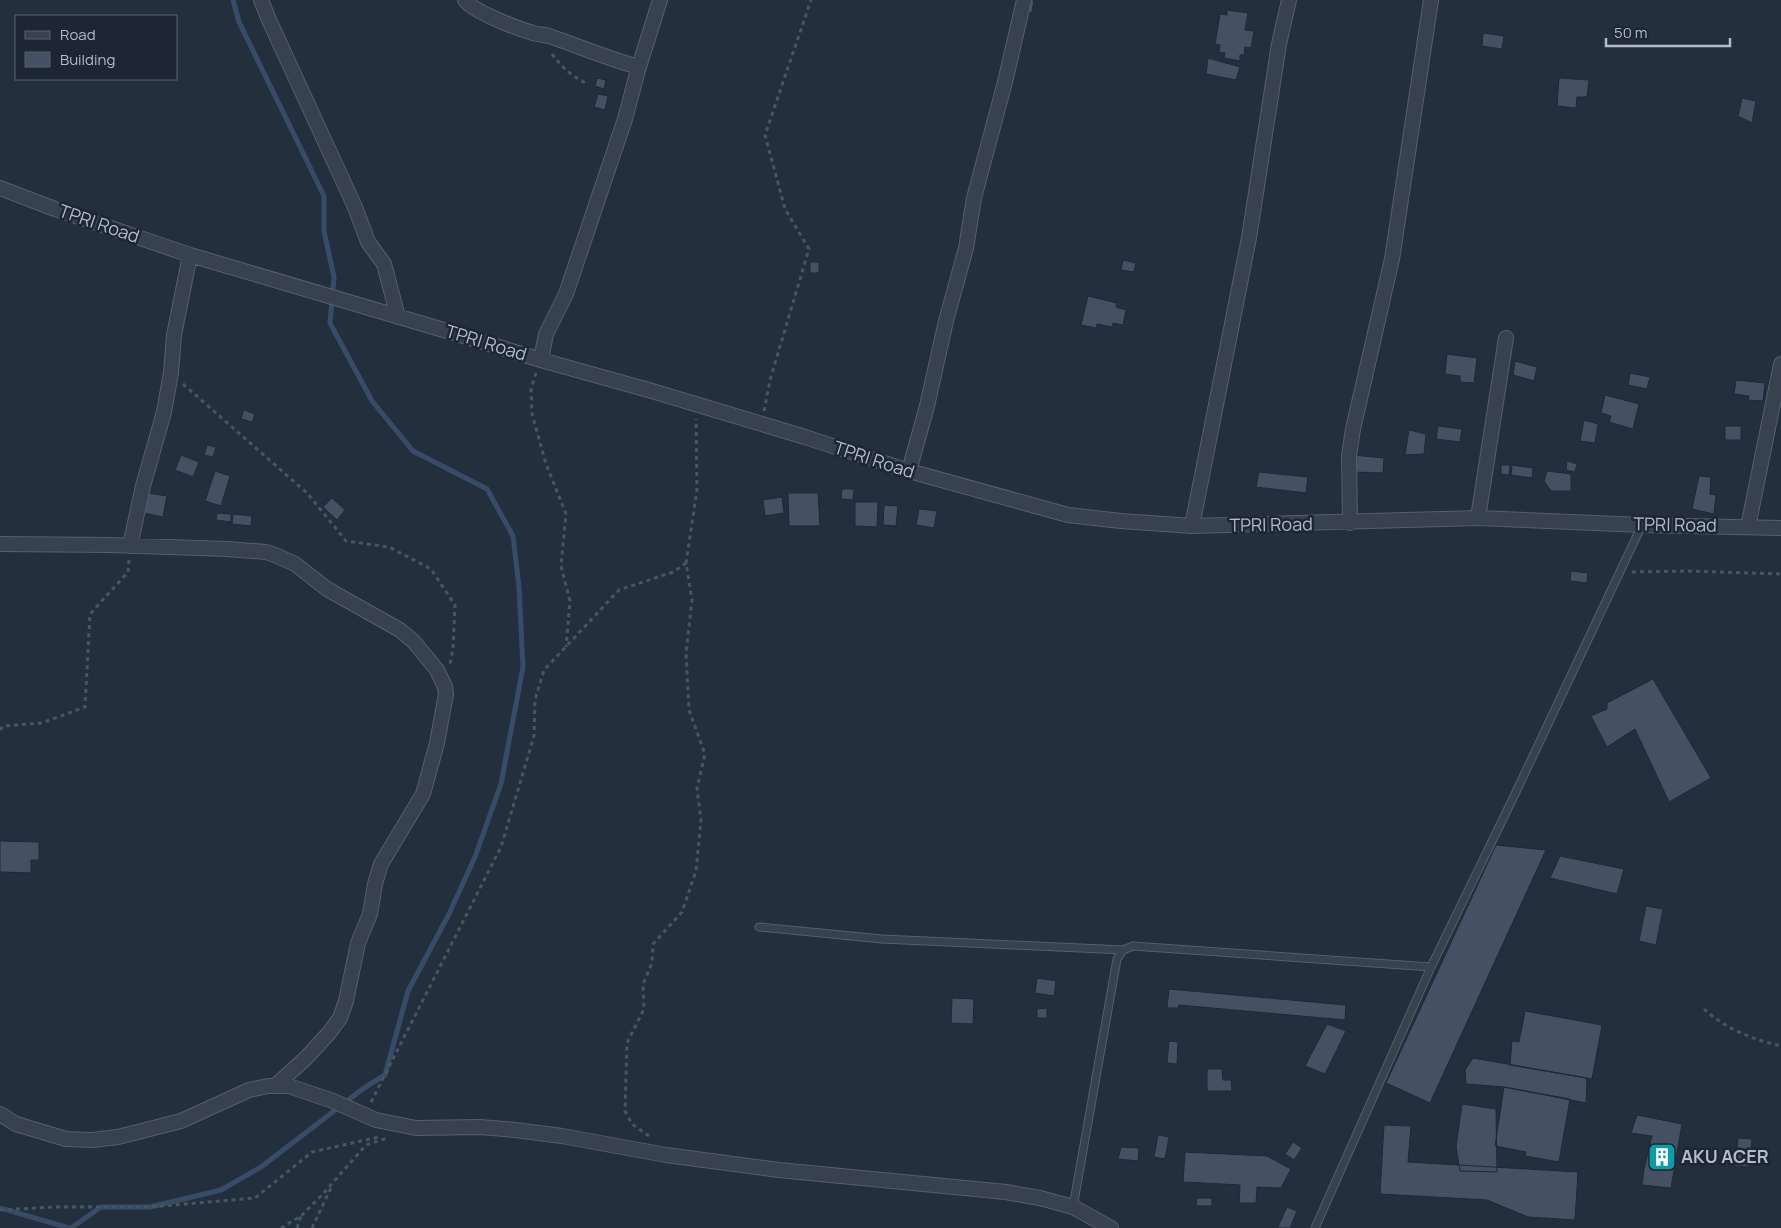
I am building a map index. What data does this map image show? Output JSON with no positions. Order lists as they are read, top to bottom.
{
  "streets": {
    "street": ["TPRI Road"]
  },
  "places": {
    "building": ["AKU ACER"]
  },
  "legend": ["Road", "Building"],
  "scale_bar": "50 m"
}
